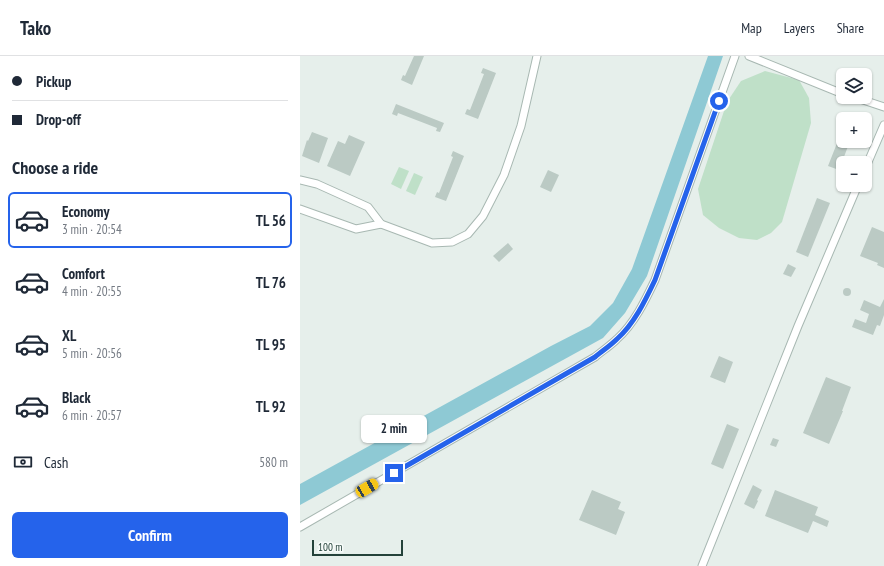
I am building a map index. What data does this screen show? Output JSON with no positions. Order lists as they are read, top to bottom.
{
  "scale_bar": "100 m",
  "page": {
    "header": "Tako",
    "nav": ["Map", "Layers", "Share"],
    "banner": ["Pickup", "Drop-off"],
    "map_buttons": ["+", "−"],
    "heading": "Choose a ride",
    "list": [
      {
        "name": "Economy",
        "note": "3 min · 20:54",
        "value": "TL 56"
      },
      {
        "name": "Comfort",
        "note": "4 min · 20:55",
        "value": "TL 76"
      },
      {
        "name": "XL",
        "note": "5 min · 20:56",
        "value": "TL 95"
      },
      {
        "name": "Black",
        "note": "6 min · 20:57",
        "value": "TL 92"
      }
    ],
    "bubble": "2 min",
    "pay": ["Cash", "580 m"],
    "buttons": "Confirm",
    "scale": "100 m"
  }
}
